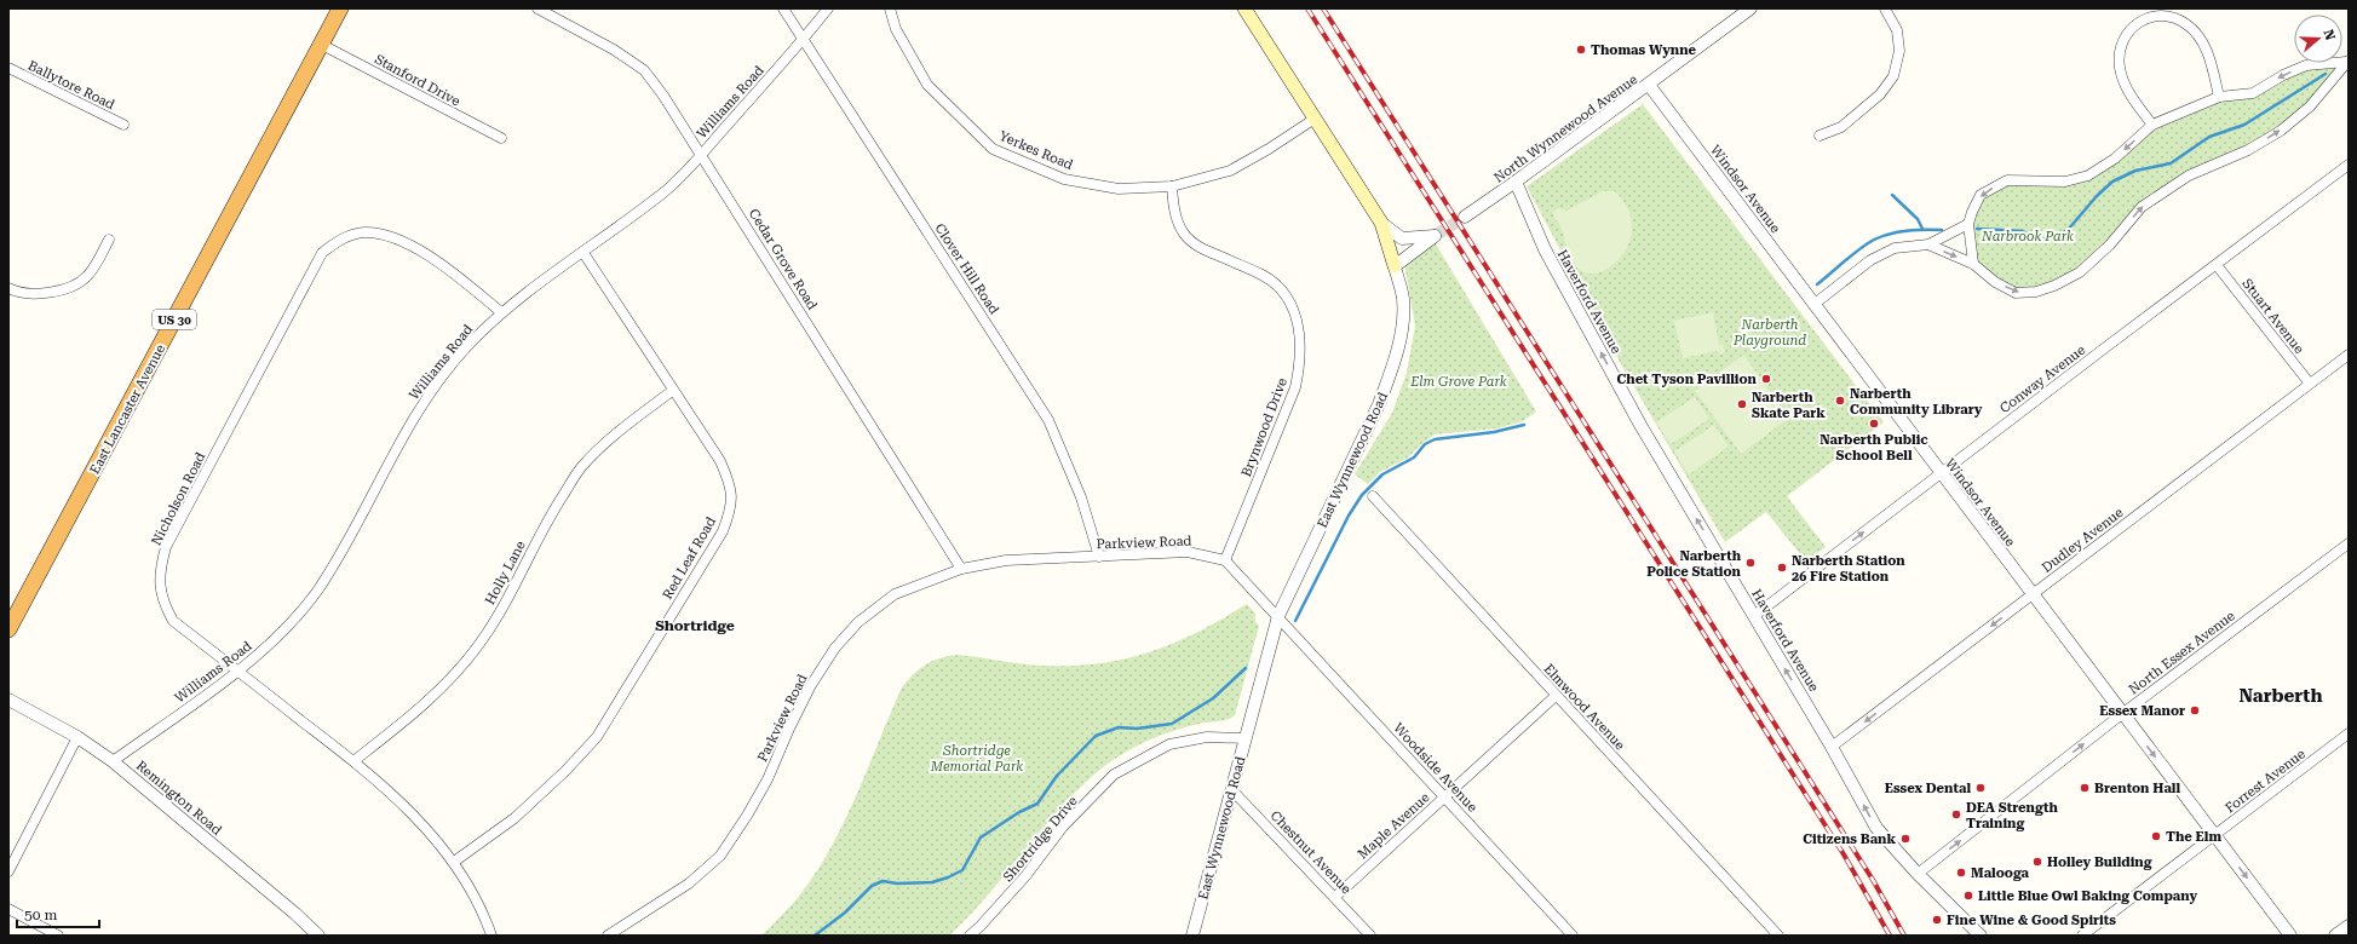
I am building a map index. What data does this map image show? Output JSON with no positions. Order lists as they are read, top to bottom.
{
  "streets": {
    "highway": ["US 30", "East Lancaster Avenue"],
    "main road": ["East Wynnewood Road"],
    "street": [
      "Stanford Drive",
      "Ballytore Road",
      "Williams Road",
      "North Wynnewood Avenue",
      "Yerkes Road",
      "Windsor Avenue",
      "Cedar Grove Road",
      "Clover Hill Road",
      "Haverford Avenue",
      "Stuart Avenue",
      "Conway Avenue",
      "Brynwood Drive",
      "Nicholson Road",
      "Dudley Avenue",
      "Parkview Road",
      "Red Leaf Road",
      "Holly Lane",
      "North Essex Avenue",
      "Elmwood Avenue",
      "Woodside Avenue",
      "Forrest Avenue",
      "Remington Road",
      "Maple Avenue",
      "Shortridge Drive",
      "Chestnut Avenue"
    ]
  },
  "crossings": [
    ["Stanford Drive", "East Lancaster Avenue"],
    ["Williams Road", "Cedar Grove Road"],
    ["Williams Road", "Clover Hill Road"],
    ["Williams Road", "Nicholson Road"],
    ["Williams Road", "Red Leaf Road"],
    ["Williams Road", "Remington Road"],
    ["North Wynnewood Avenue", "Windsor Avenue"],
    ["North Wynnewood Avenue", "Haverford Avenue"],
    ["Yerkes Road", "Brynwood Drive"],
    ["Yerkes Road", "East Wynnewood Road"],
    ["Windsor Avenue", "Conway Avenue"],
    ["Windsor Avenue", "Dudley Avenue"],
    ["Windsor Avenue", "North Essex Avenue"],
    ["Windsor Avenue", "Forrest Avenue"],
    ["Cedar Grove Road", "Parkview Road"],
    ["Clover Hill Road", "Parkview Road"],
    ["Haverford Avenue", "Conway Avenue"],
    ["Haverford Avenue", "Dudley Avenue"],
    ["Haverford Avenue", "North Essex Avenue"],
    ["Stuart Avenue", "Conway Avenue"],
    ["Stuart Avenue", "Dudley Avenue"],
    ["Brynwood Drive", "Parkview Road"],
    ["East Wynnewood Road", "Woodside Avenue"],
    ["East Wynnewood Road", "Shortridge Drive"],
    ["East Wynnewood Road", "Chestnut Avenue"],
    ["Nicholson Road", "Red Leaf Road"],
    ["Nicholson Road", "Holly Lane"],
    ["Red Leaf Road", "Holly Lane"],
    ["Elmwood Avenue", "Maple Avenue"],
    ["Woodside Avenue", "Maple Avenue"],
    ["Maple Avenue", "Chestnut Avenue"]
  ],
  "one_way": ["Haverford Avenue", "Dudley Avenue", "North Essex Avenue"],
  "districts": ["Shortridge", "Narberth"],
  "parks": [
    "Narbrook Park",
    "Narberth Playground",
    "Elm Grove Park",
    "Shortridge Memorial Park"
  ],
  "places": [
    "Thomas Wynne",
    "Chet Tyson Pavillion",
    "Narberth Community Library",
    "Narberth Skate Park",
    "Narberth Public School Bell",
    "Narberth Police Station",
    "Narberth Station 26 Fire Station",
    "Essex Manor",
    "Essex Dental",
    "Brenton Hall",
    "DEA Strength Training",
    "The Elm",
    "Citizens Bank",
    "Holley Building",
    "Malooga",
    "Little Blue Owl Baking Company",
    "Fine Wine & Good Spirits"
  ],
  "scale_bar": "50 m",
  "north": "right"
}
